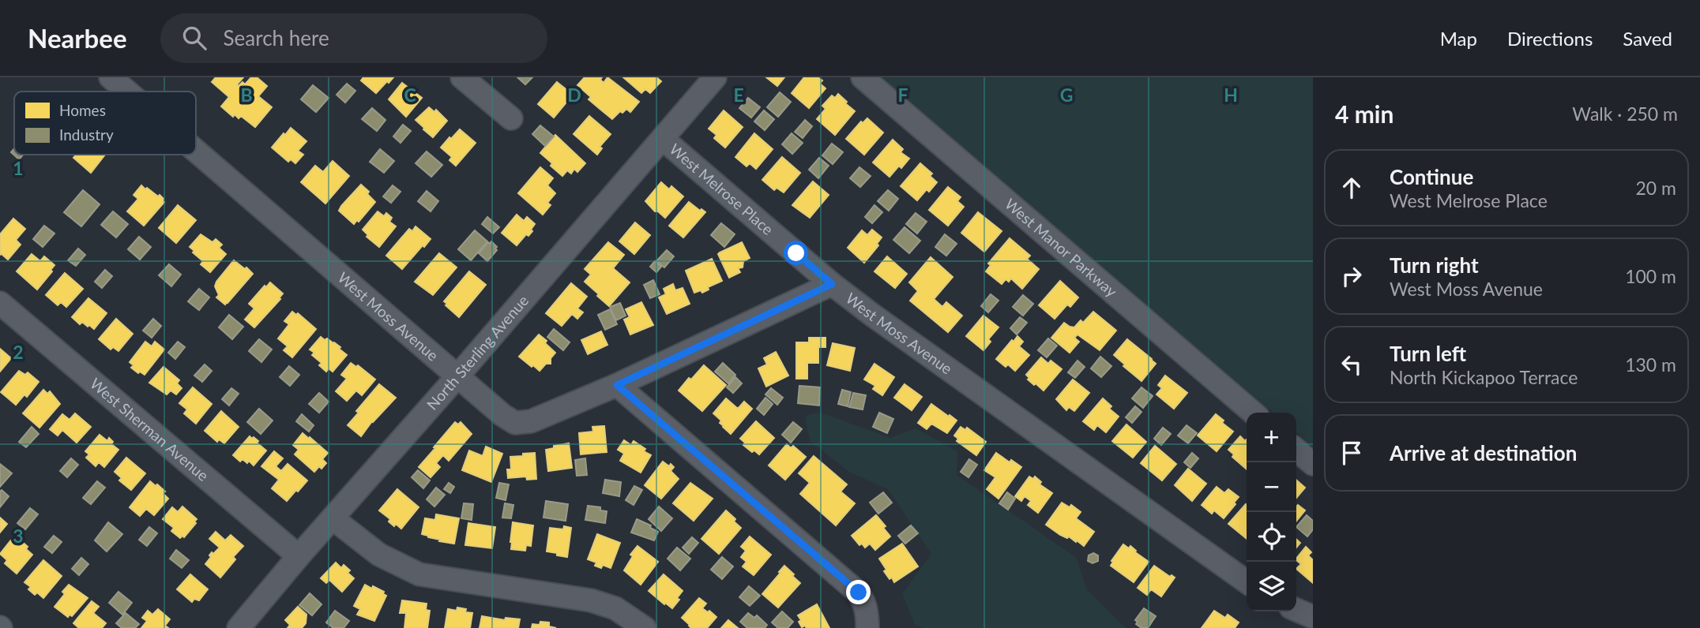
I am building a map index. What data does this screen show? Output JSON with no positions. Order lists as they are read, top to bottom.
{
  "streets": {
    "street": [
      "West Melrose Place",
      "West Manor Parkway",
      "West Moss Avenue",
      "North Sterling Avenue",
      "West Sherman Avenue"
    ]
  },
  "crossings": [
    ["West Melrose Place", "West Moss Avenue"],
    ["West Melrose Place", "North Sterling Avenue"],
    ["West Moss Avenue", "North Sterling Avenue"],
    ["North Sterling Avenue", "West Sherman Avenue"]
  ],
  "legend": ["Homes", "Industry"],
  "page": {
    "header": "Nearbee",
    "search": "Search here",
    "nav": ["Map", "Directions", "Saved"],
    "heading": ["4 min", "Walk · 250 m"],
    "list": [
      ["Continue", "West Melrose Place", "20 m"],
      ["Turn right", "West Moss Avenue", "100 m"],
      ["Turn left", "North Kickapoo Terrace", "130 m"],
      "Arrive at destination"
    ],
    "map_buttons": ["+", "−"]
  },
  "grid": {
    "columns": [
      "B",
      "C",
      "D",
      "E",
      "F",
      "G",
      "H"
    ],
    "rows": ["1", "2", "3"]
  }
}
